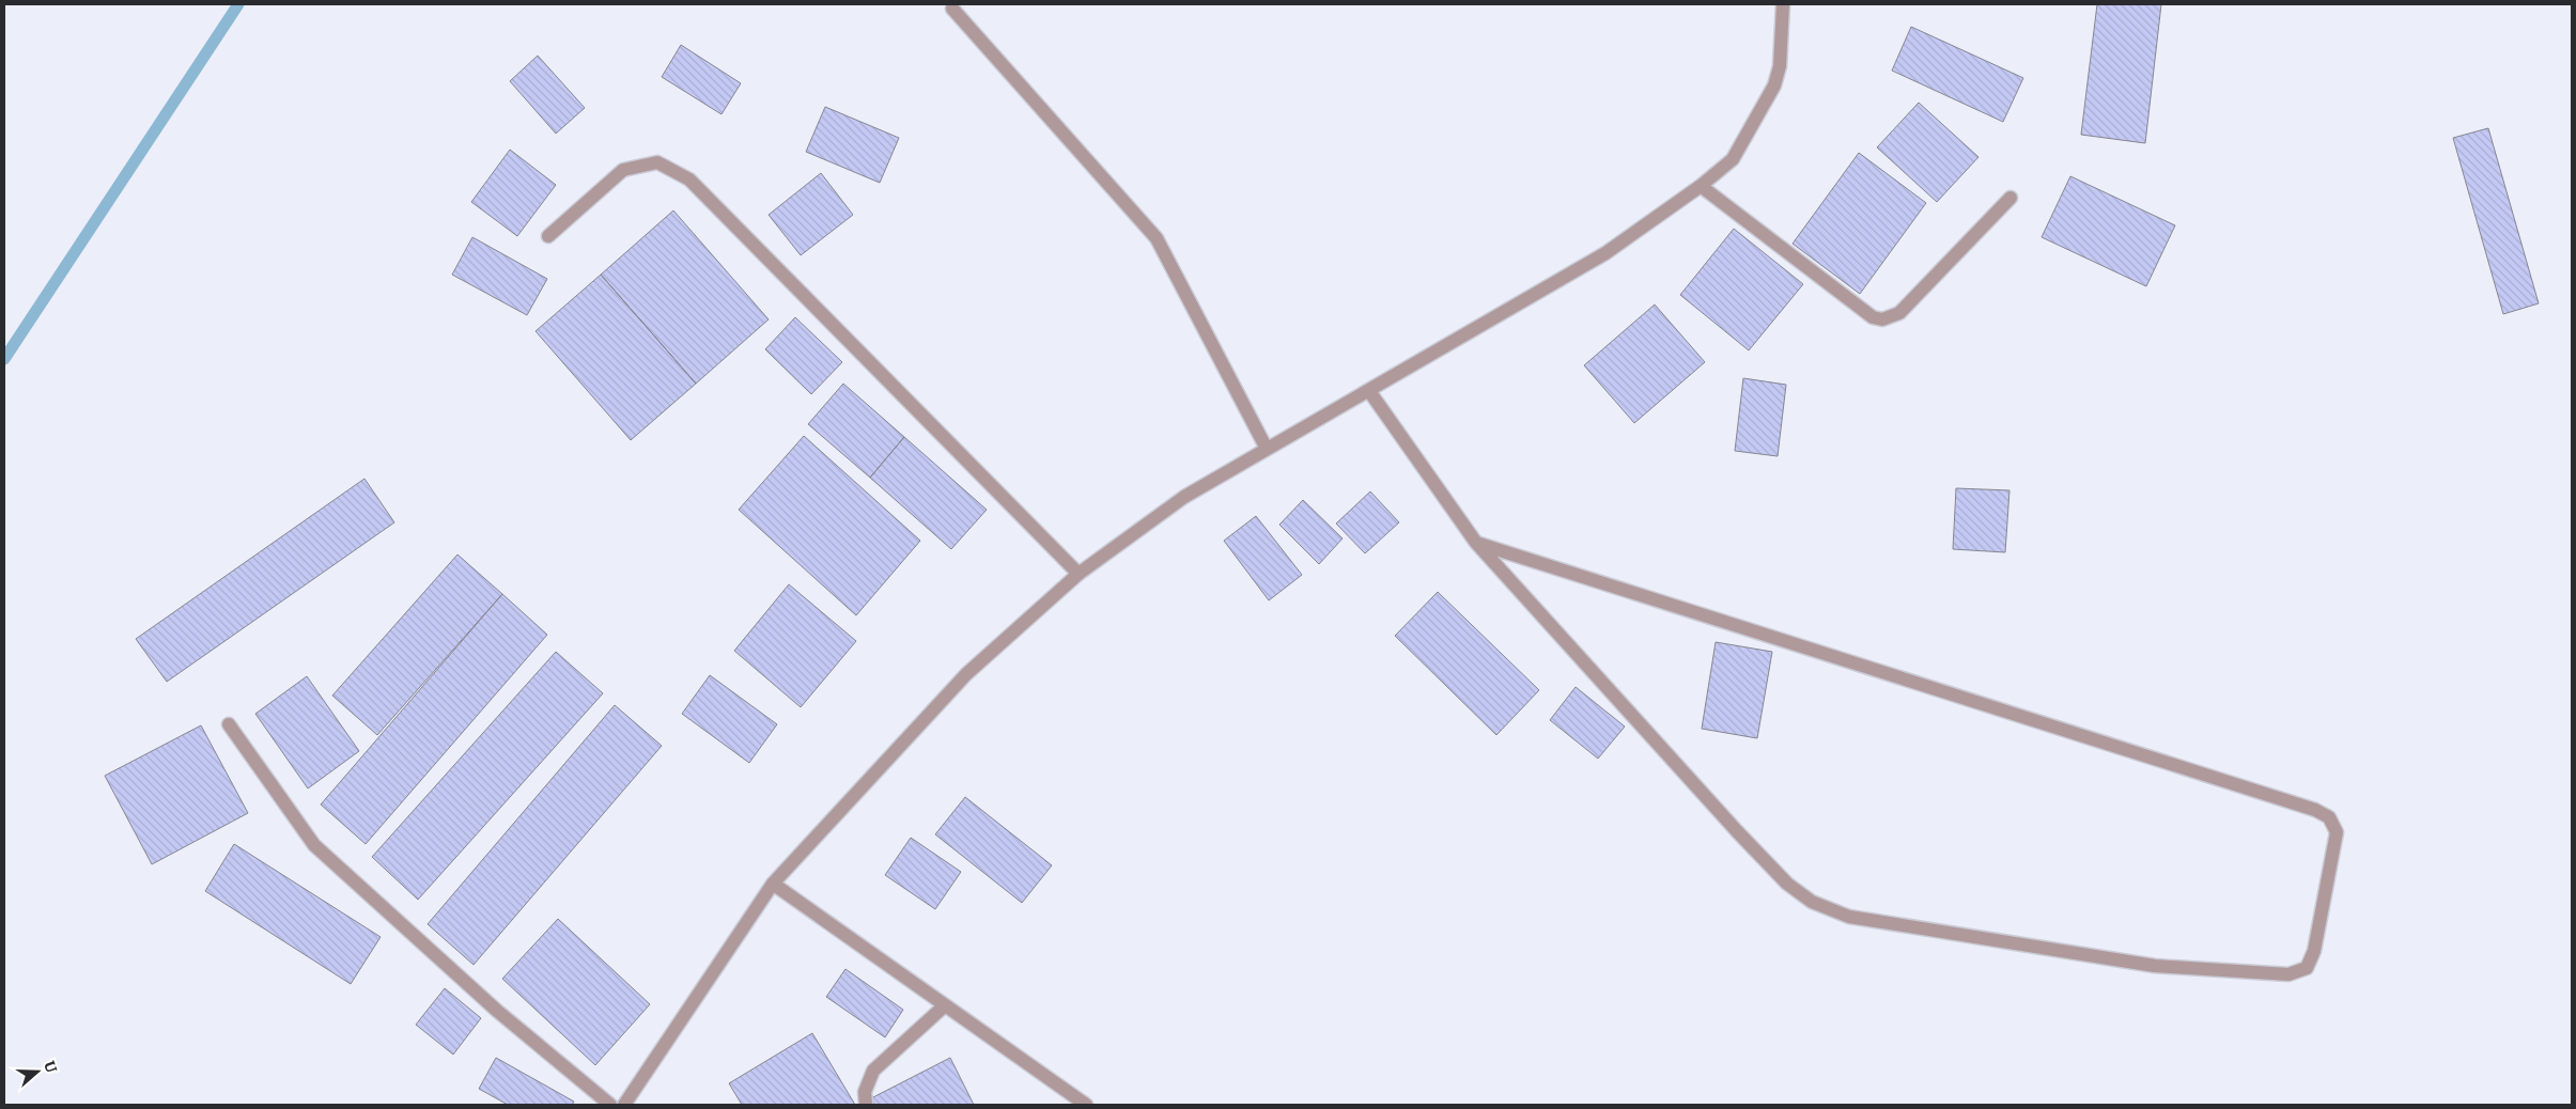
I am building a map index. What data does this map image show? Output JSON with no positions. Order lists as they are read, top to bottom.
{
  "north": "right"
}
